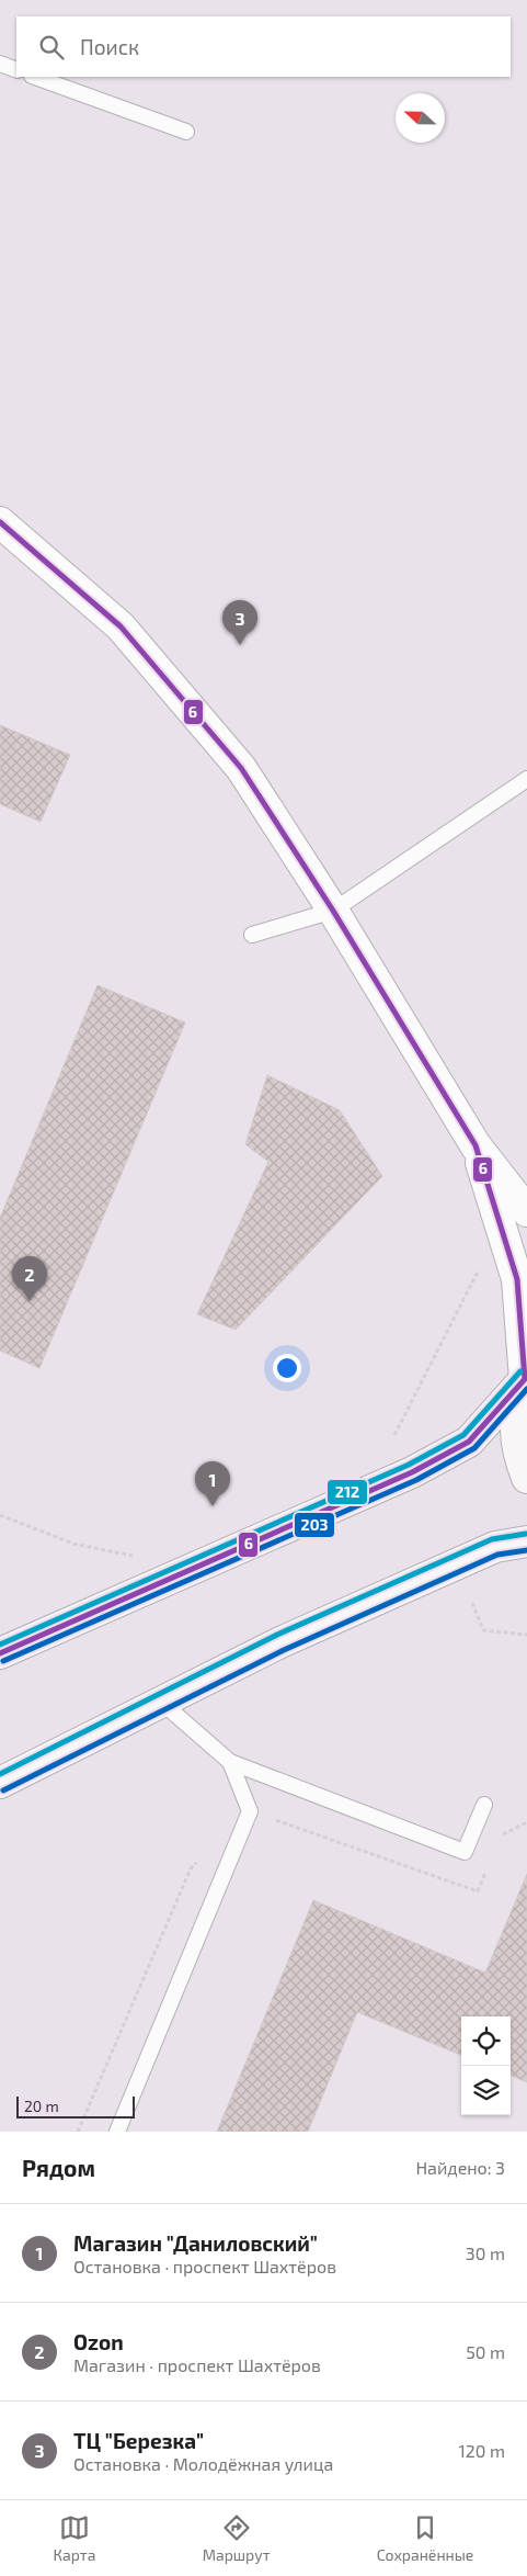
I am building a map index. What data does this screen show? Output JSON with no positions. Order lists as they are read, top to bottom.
{
  "lines": ["transit line 6", "transit line 212", "transit line 203"],
  "scale_bar": "20 m",
  "north": "left",
  "page": {
    "search": "Поиск",
    "pins": ["3", "2", "1"],
    "scale": "20 m",
    "heading": ["Рядом", "Найдено: 3"],
    "list": [
      {
        "mark": "1",
        "name": "Магазин \"Даниловский\"",
        "note": "Остановка · проспект Шахтёров",
        "value": "30 m"
      },
      {
        "mark": "2",
        "name": "Ozon",
        "note": "Магазин · проспект Шахтёров",
        "value": "50 m"
      },
      {
        "mark": "3",
        "name": "ТЦ \"Березка\"",
        "note": "Остановка · Молодёжная улица",
        "value": "120 m"
      }
    ],
    "nav": ["Карта", "Маршрут", "Сохранённые"]
  }
}
